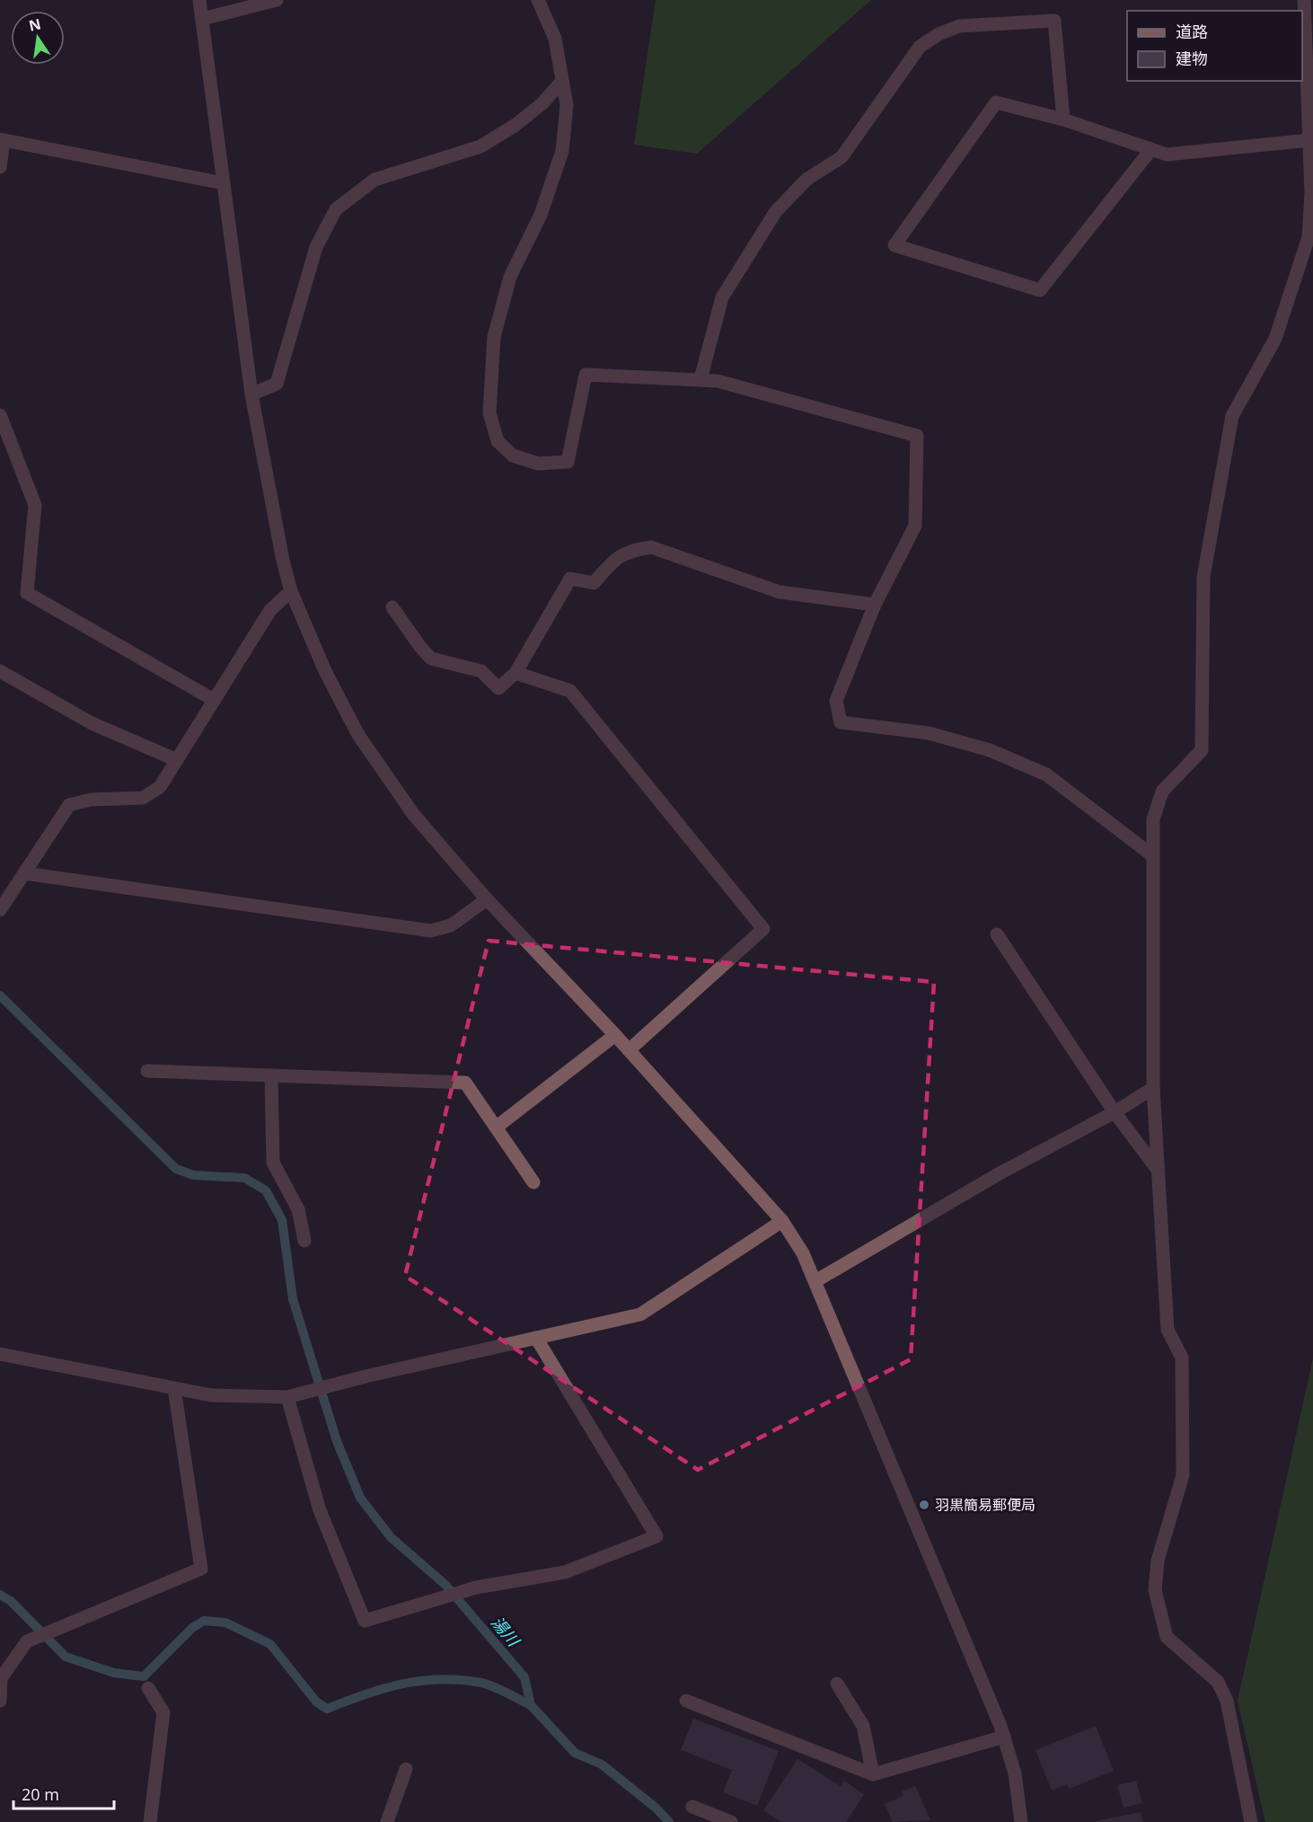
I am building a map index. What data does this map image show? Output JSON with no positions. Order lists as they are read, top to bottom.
{
  "water": ["湯川"],
  "places": ["羽黒簡易郵便局"],
  "legend": ["道路", "建物"],
  "scale_bar": "20 m",
  "north": "top"
}
